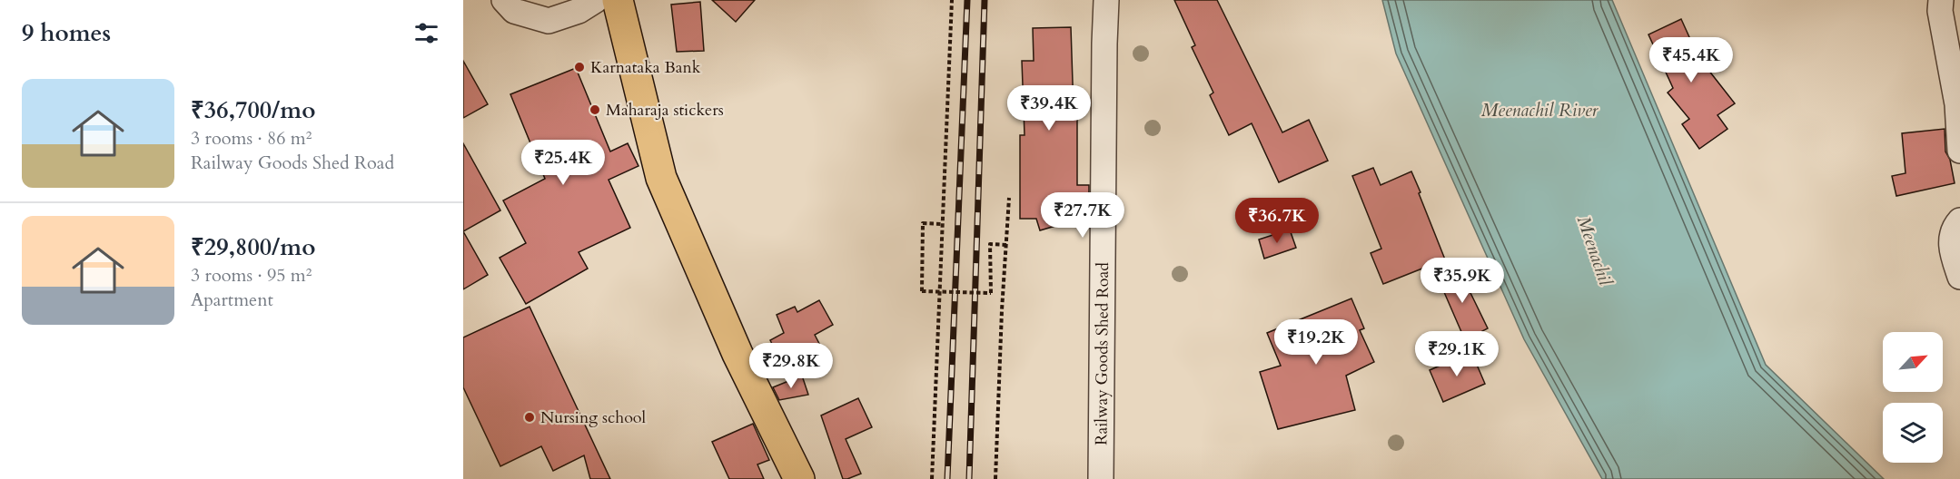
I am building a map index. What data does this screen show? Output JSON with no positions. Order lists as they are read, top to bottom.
{
  "streets": {
    "street": ["Railway Goods Shed Road"]
  },
  "water": ["Meenachil River", "Meenachil"],
  "places": ["Karnataka Bank", "Maharaja stickers", "Nursing school"],
  "north": "top right",
  "page": {
    "heading": "9 homes",
    "price": [
      "₹45.4K",
      "₹39.4K",
      "₹25.4K",
      "₹27.7K",
      "₹36.7K",
      "₹35.9K",
      "₹19.2K",
      "₹29.1K",
      "₹29.8K"
    ],
    "list": [
      {
        "name": "₹36,700/mo",
        "note": "3 rooms · 86 m² · Railway Goods Shed Road"
      },
      {
        "name": "₹29,800/mo",
        "note": "3 rooms · 95 m² · Apartment"
      }
    ]
  }
}
